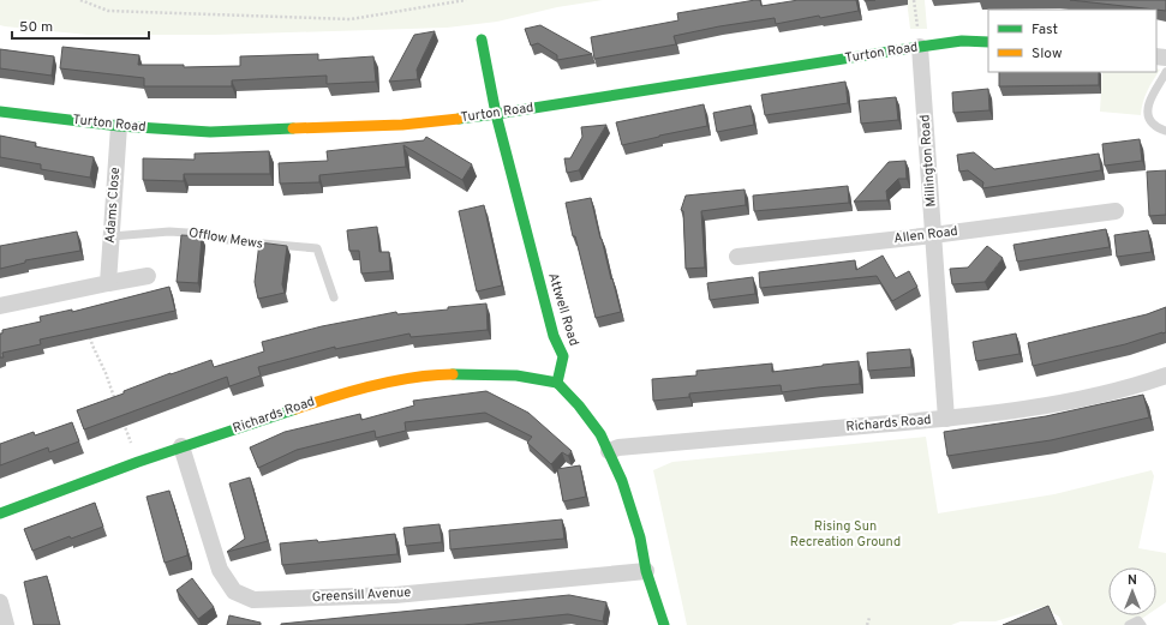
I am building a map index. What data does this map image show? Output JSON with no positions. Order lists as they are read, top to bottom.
{
  "streets": {
    "street": [
      "Turton Road",
      "Millington Road",
      "Adams Close",
      "Allen Road",
      "Attwell Road",
      "Richards Road",
      "Greensill Avenue"
    ],
    "lane": ["Offlow Mews"]
  },
  "crossings": [
    ["Turton Road", "Millington Road"],
    ["Turton Road", "Adams Close"],
    ["Turton Road", "Attwell Road"],
    ["Millington Road", "Allen Road"],
    ["Millington Road", "Richards Road"],
    ["Adams Close", "Offlow Mews"],
    ["Attwell Road", "Richards Road"],
    ["Richards Road", "Greensill Avenue"]
  ],
  "parks": ["Rising Sun Recreation Ground"],
  "legend": ["Fast", "Slow"],
  "scale_bar": "50 m",
  "north": "top"
}
